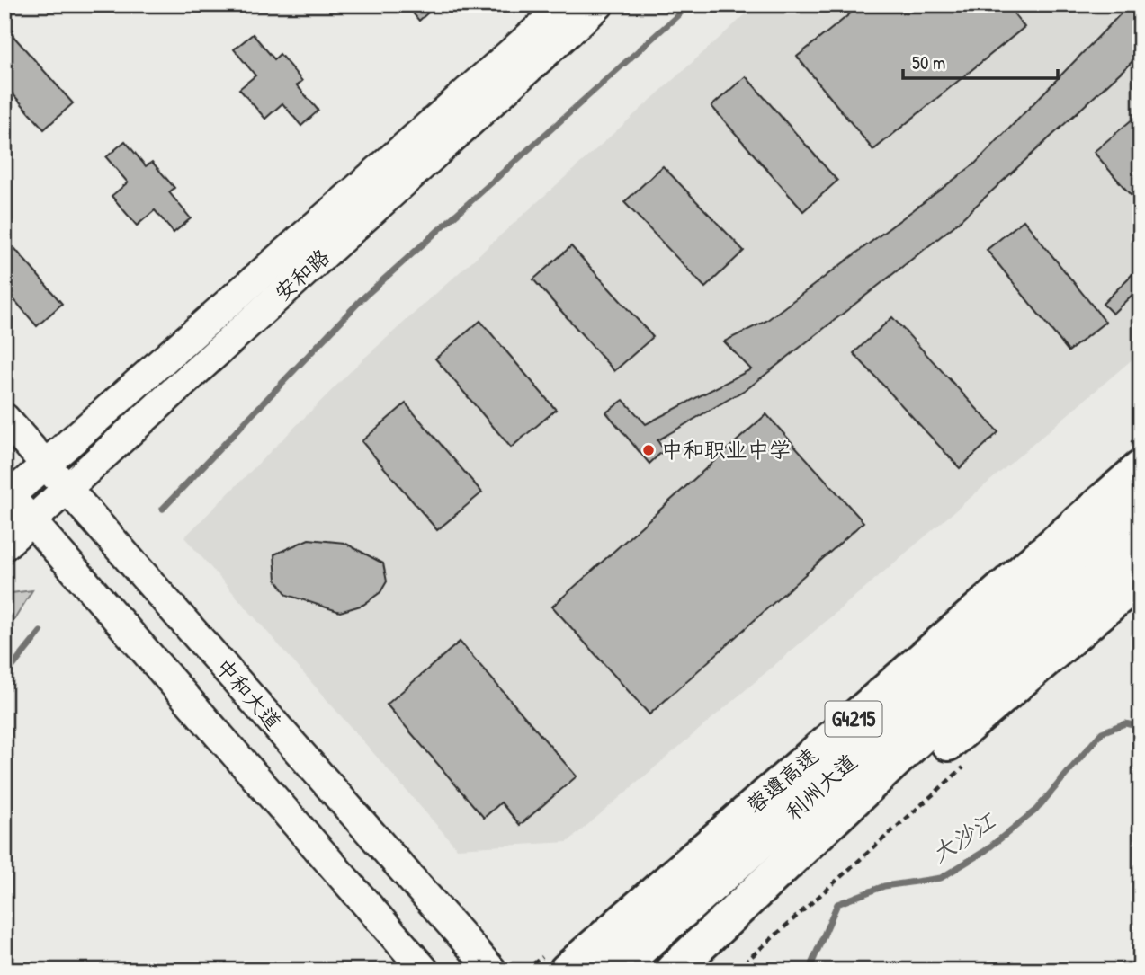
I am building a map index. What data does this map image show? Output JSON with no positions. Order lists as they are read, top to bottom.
{
  "streets": {
    "highway": ["G4215", "蓉遵高速", "利州大道"],
    "street": ["安和路", "中和大道"]
  },
  "crossings": [
    ["安和路", "中和大道"]
  ],
  "water": ["大沙江"],
  "places": ["中和职业中学"],
  "scale_bar": "50 m"
}
